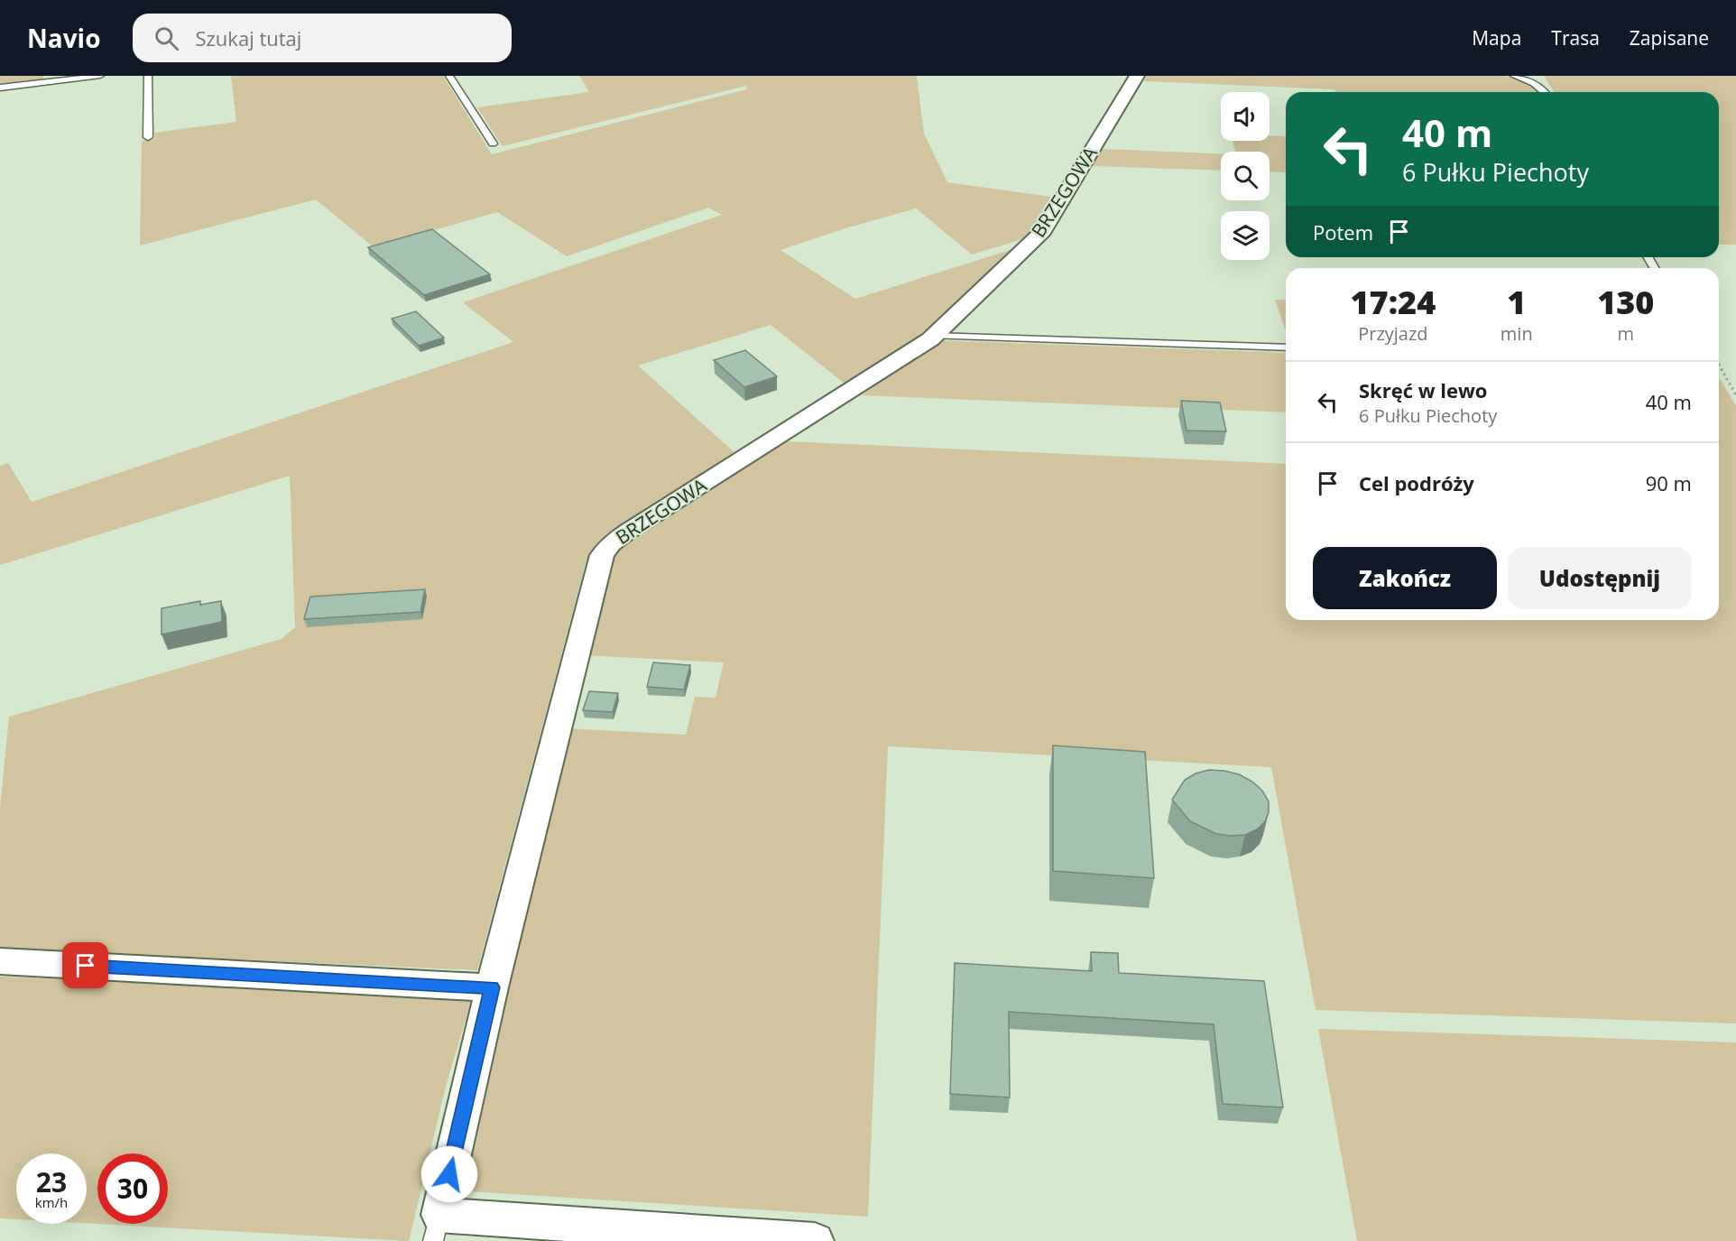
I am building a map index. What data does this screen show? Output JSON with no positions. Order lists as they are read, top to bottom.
{
  "streets": {
    "street": ["BRZEGOWA"]
  },
  "page": {
    "header": "Navio",
    "search": "Szukaj tutaj",
    "nav": ["Mapa", "Trasa", "Zapisane"],
    "turn": ["40 m", "6 Pułku Piechoty"],
    "then": "Potem",
    "eta": [
      "17:24",
      "Przyjazd",
      "1",
      "min",
      "130",
      "m"
    ],
    "list": [
      {
        "name": "Skręć w lewo",
        "note": "6 Pułku Piechoty",
        "value": "40 m"
      },
      {
        "name": "Cel podróży",
        "value": "90 m"
      }
    ],
    "buttons": ["Zakończ", "Udostępnij"],
    "speed": "23 km/h",
    "limit": "30"
  }
}
